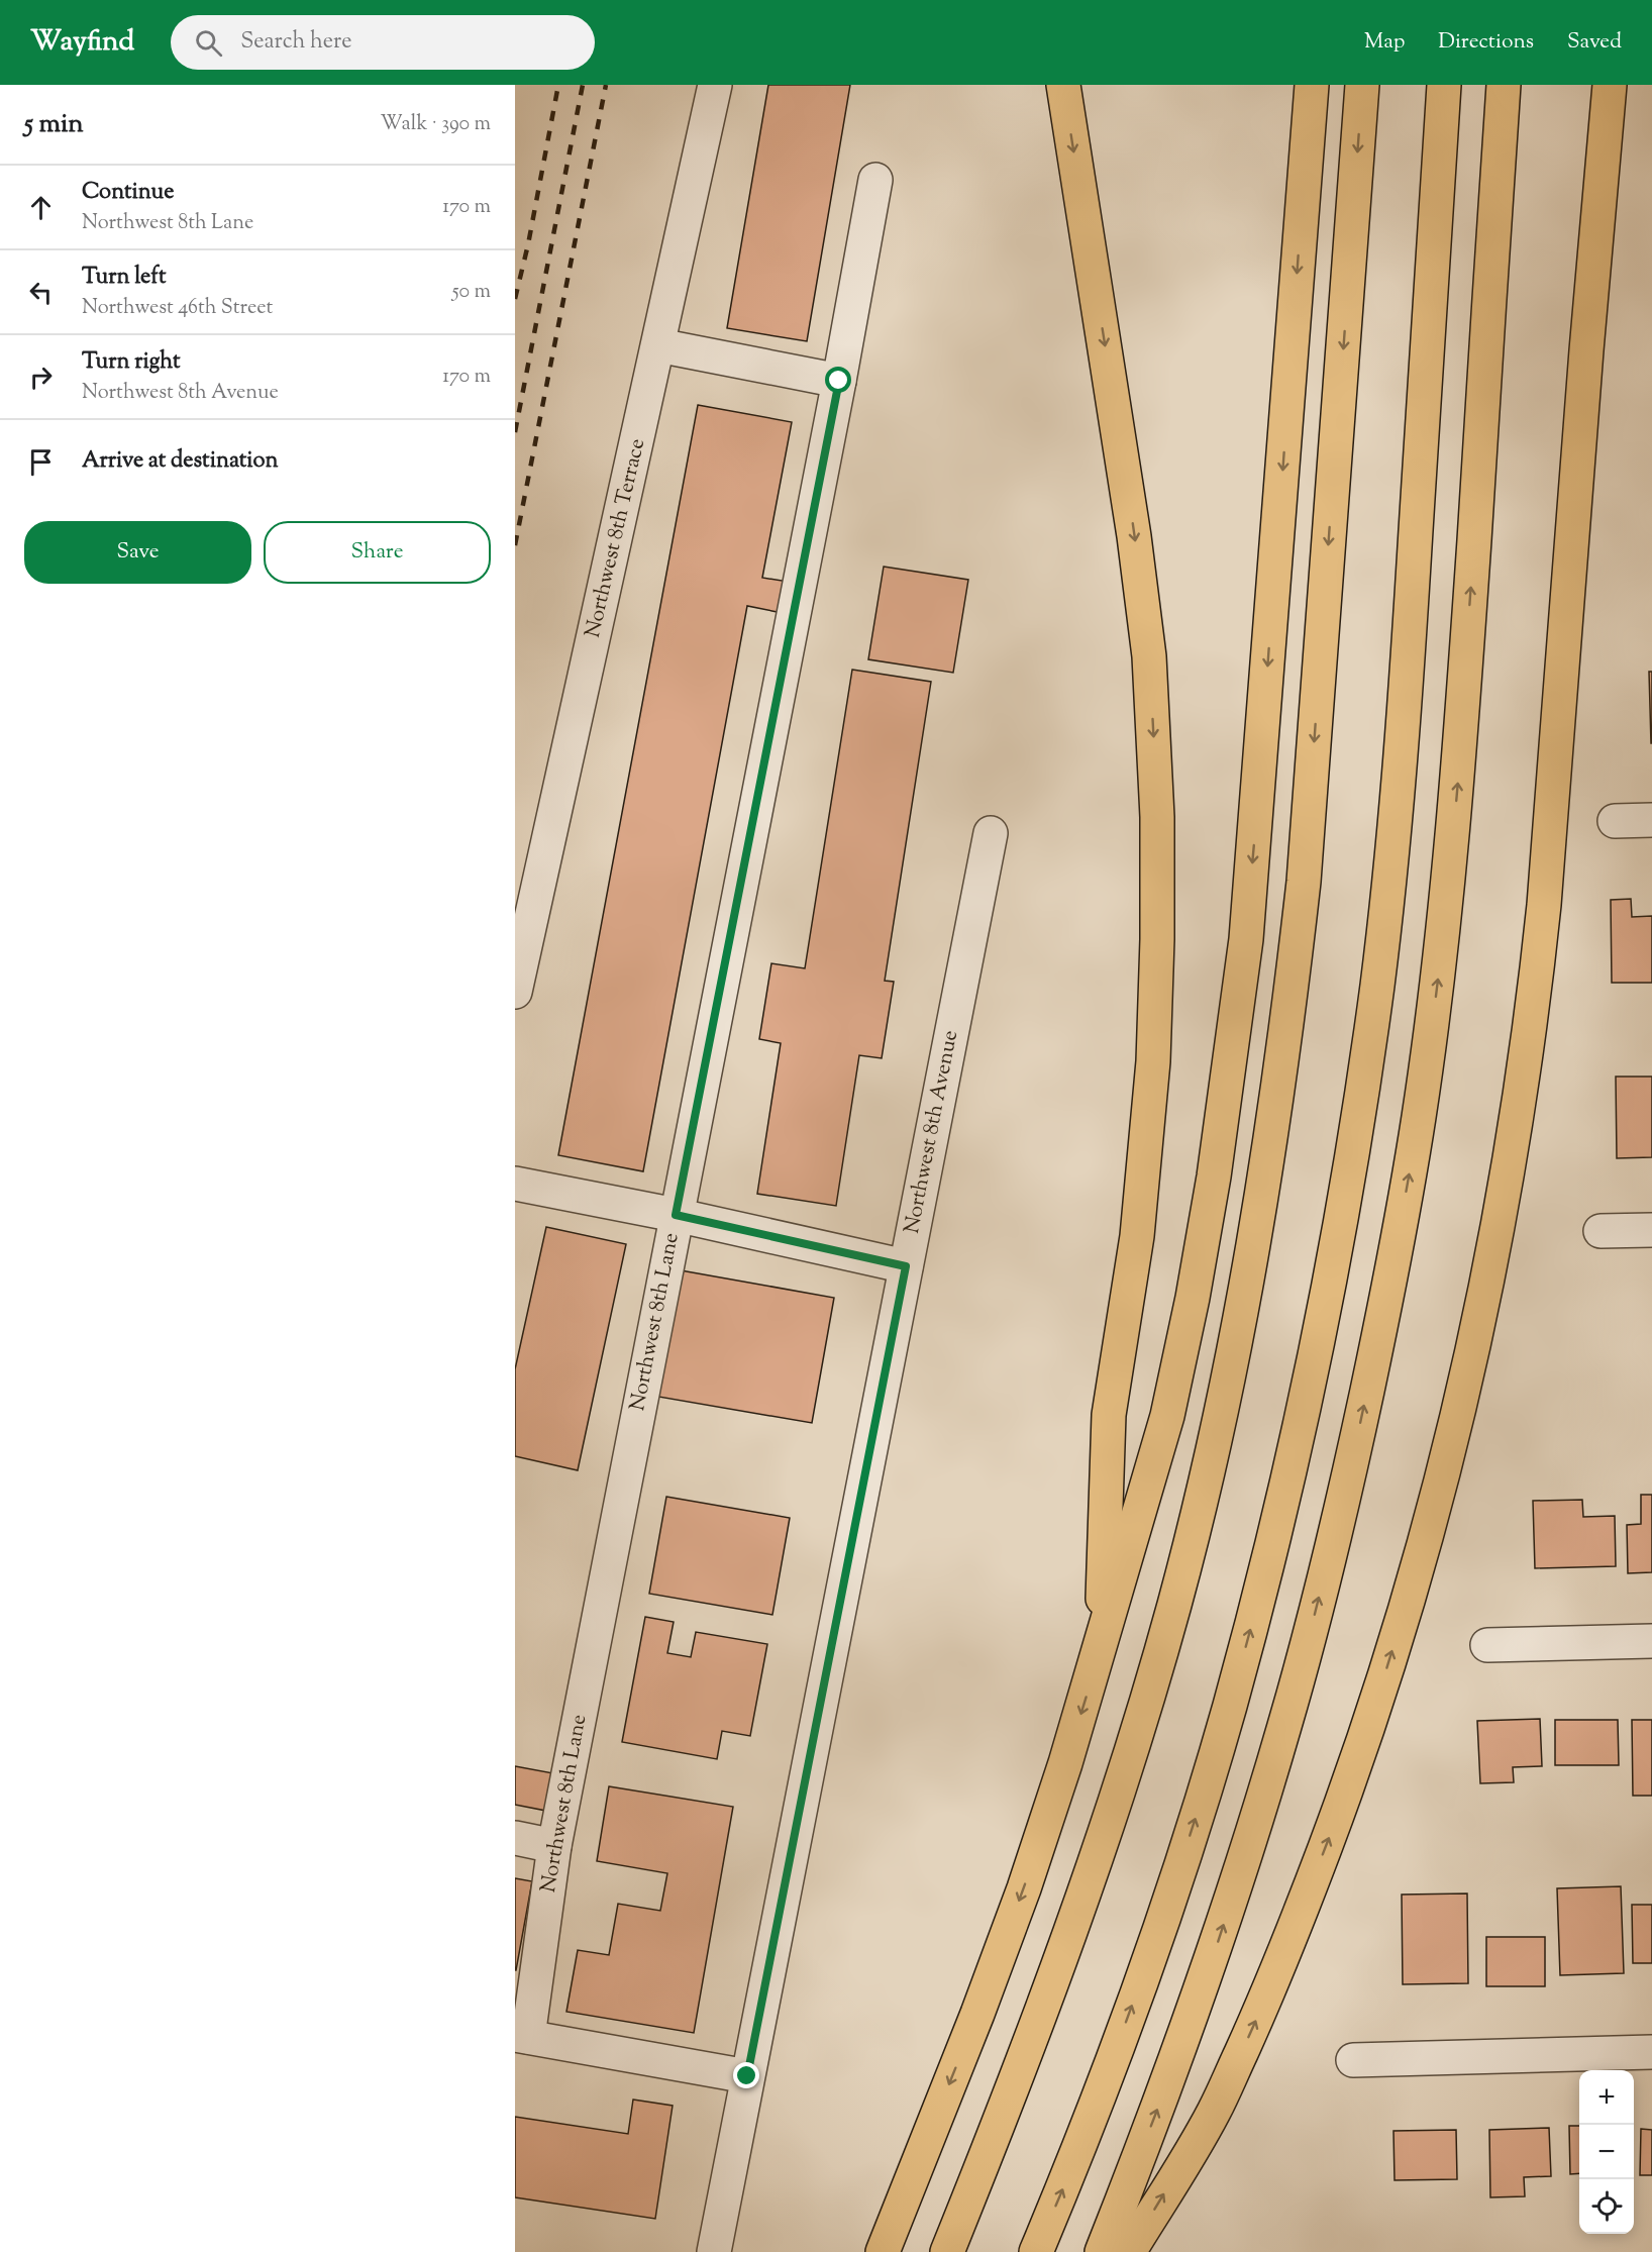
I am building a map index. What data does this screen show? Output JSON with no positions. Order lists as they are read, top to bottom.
{
  "streets": {
    "street": ["Northwest 8th Terrace", "Northwest 8th Avenue", "Northwest 8th Lane"]
  },
  "page": {
    "header": "Wayfind",
    "search": "Search here",
    "nav": ["Map", "Directions", "Saved"],
    "heading": ["5 min", "Walk · 390 m"],
    "list": [
      ["Continue", "Northwest 8th Lane", "170 m"],
      ["Turn left", "Northwest 46th Street", "50 m"],
      ["Turn right", "Northwest 8th Avenue", "170 m"],
      "Arrive at destination"
    ],
    "buttons": ["Save", "Share"],
    "map_buttons": ["+", "−"]
  }
}
